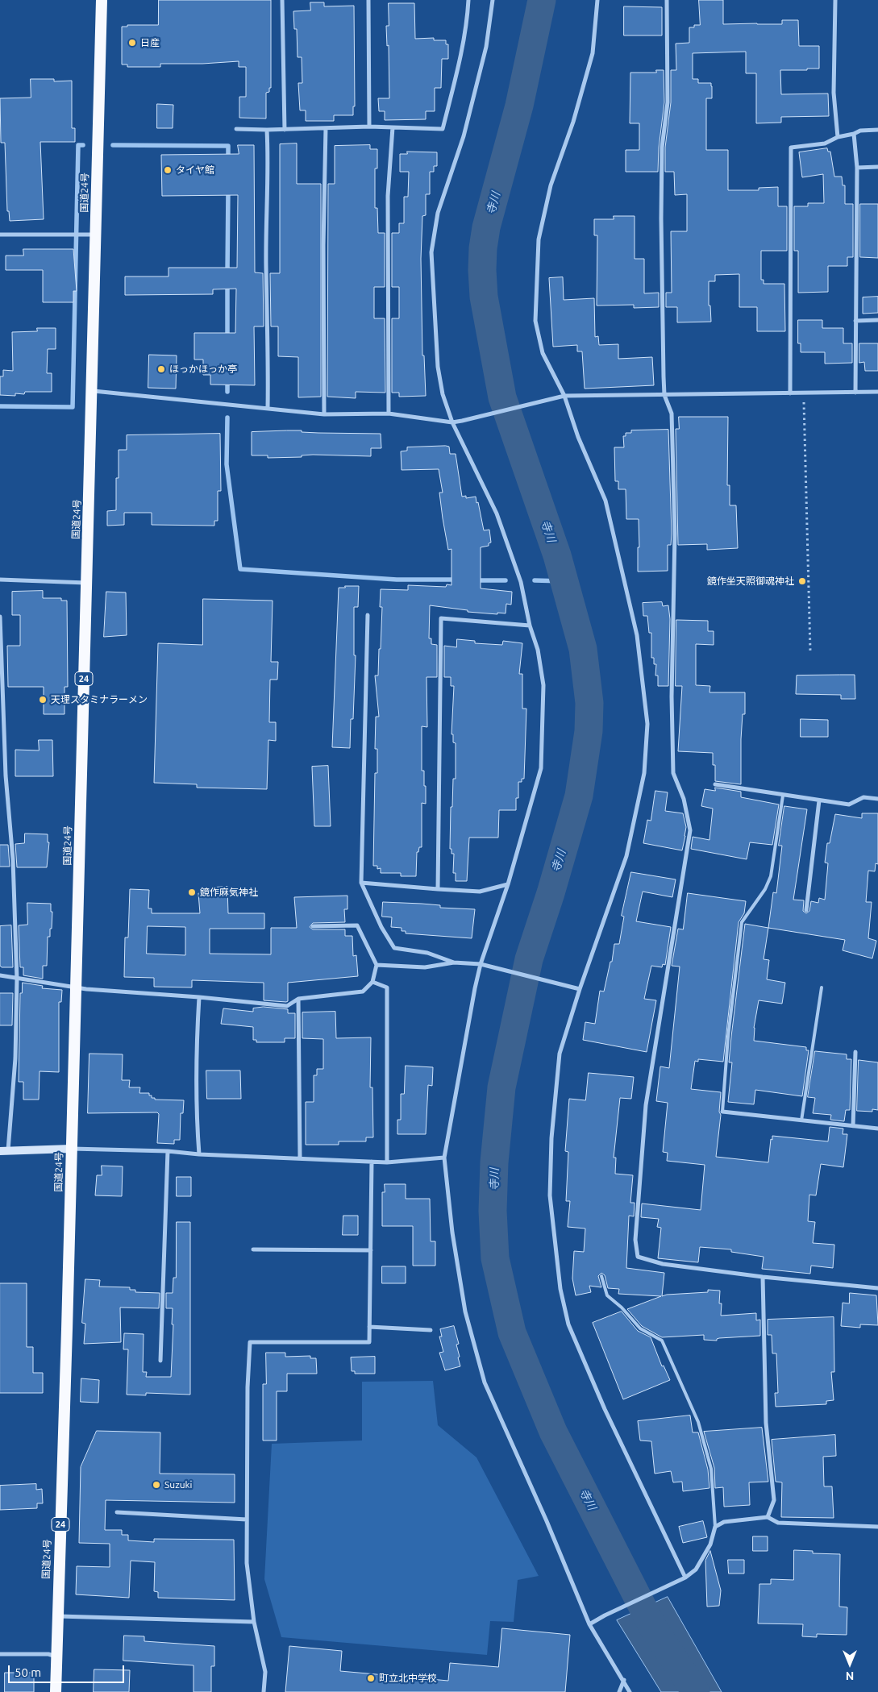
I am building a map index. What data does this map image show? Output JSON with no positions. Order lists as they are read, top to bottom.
{
  "streets": {
    "highway": ["国道24号", "24"]
  },
  "water": ["寺川"],
  "places": [
    "日産",
    "タイヤ館",
    "ほっかほっか亭",
    "鏡作坐天照御魂神社",
    "天理スタミナラーメン",
    "鏡作麻気神社",
    "Suzuki",
    "町立北中学校"
  ],
  "scale_bar": "50 m",
  "north": "bottom"
}
